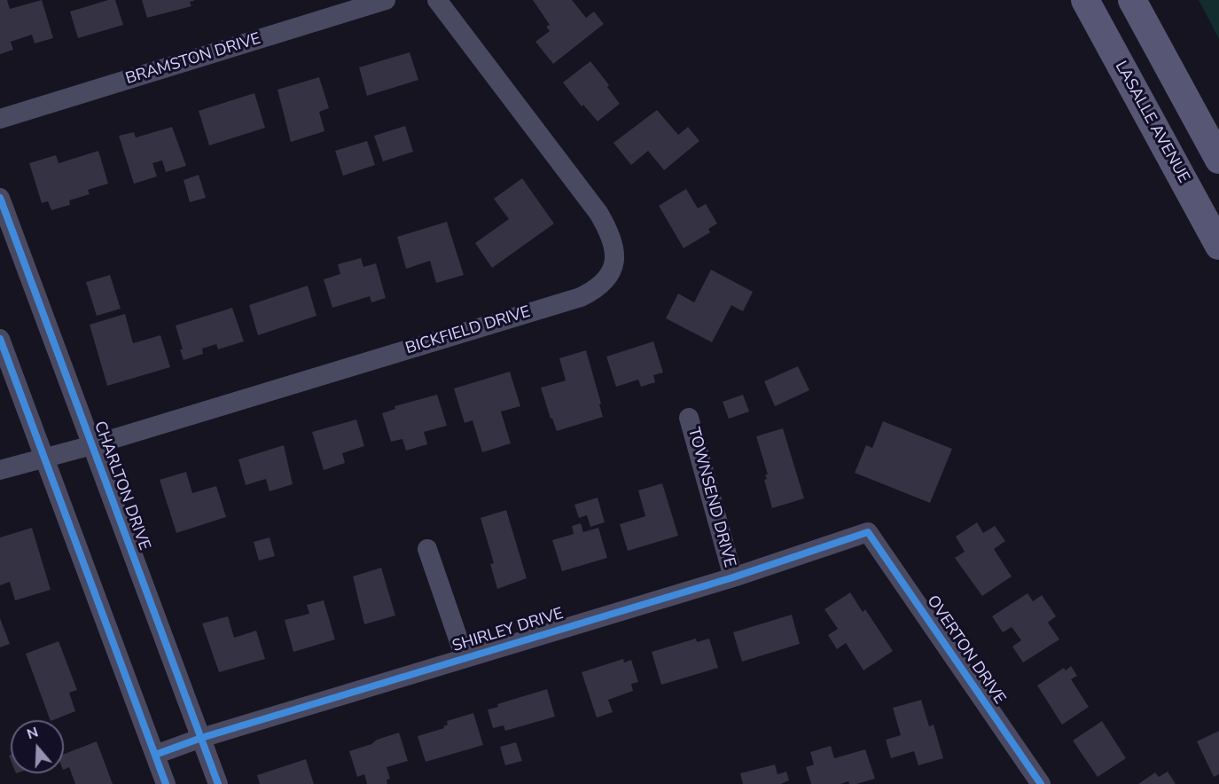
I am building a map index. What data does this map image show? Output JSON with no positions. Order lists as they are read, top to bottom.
{
  "streets": {
    "main road": ["LASALLE AVENUE"],
    "street": [
      "BRAMSTON DRIVE",
      "BICKFIELD DRIVE",
      "CHARLTON DRIVE",
      "TOWNSEND DRIVE",
      "SHIRLEY DRIVE",
      "OVERTON DRIVE"
    ]
  },
  "crossings": [
    ["BICKFIELD DRIVE", "CHARLTON DRIVE"],
    ["CHARLTON DRIVE", "SHIRLEY DRIVE"],
    ["TOWNSEND DRIVE", "SHIRLEY DRIVE"],
    ["SHIRLEY DRIVE", "OVERTON DRIVE"]
  ],
  "north": "top"
}
